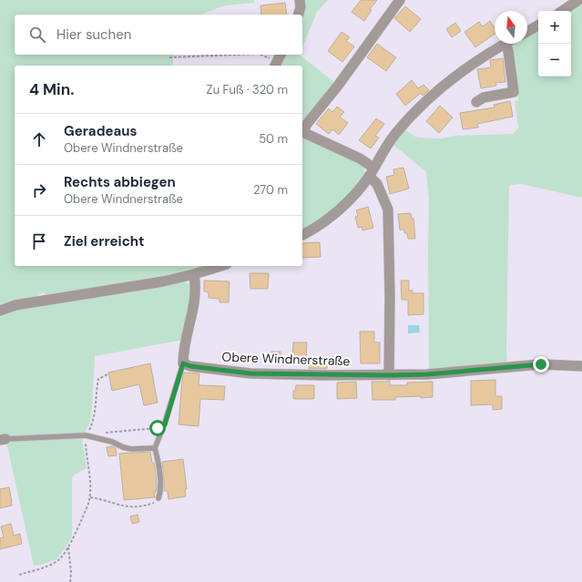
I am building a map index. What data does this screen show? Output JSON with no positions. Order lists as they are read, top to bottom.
{
  "streets": {
    "street": ["Obere Windnerstraße"]
  },
  "north": "top",
  "page": {
    "map_buttons": ["+", "−"],
    "search": "Hier suchen",
    "heading": ["4 Min.", "Zu Fuß · 320 m"],
    "list": [
      ["Geradeaus", "Obere Windnerstraße", "50 m"],
      ["Rechts abbiegen", "Obere Windnerstraße", "270 m"],
      "Ziel erreicht"
    ]
  }
}
